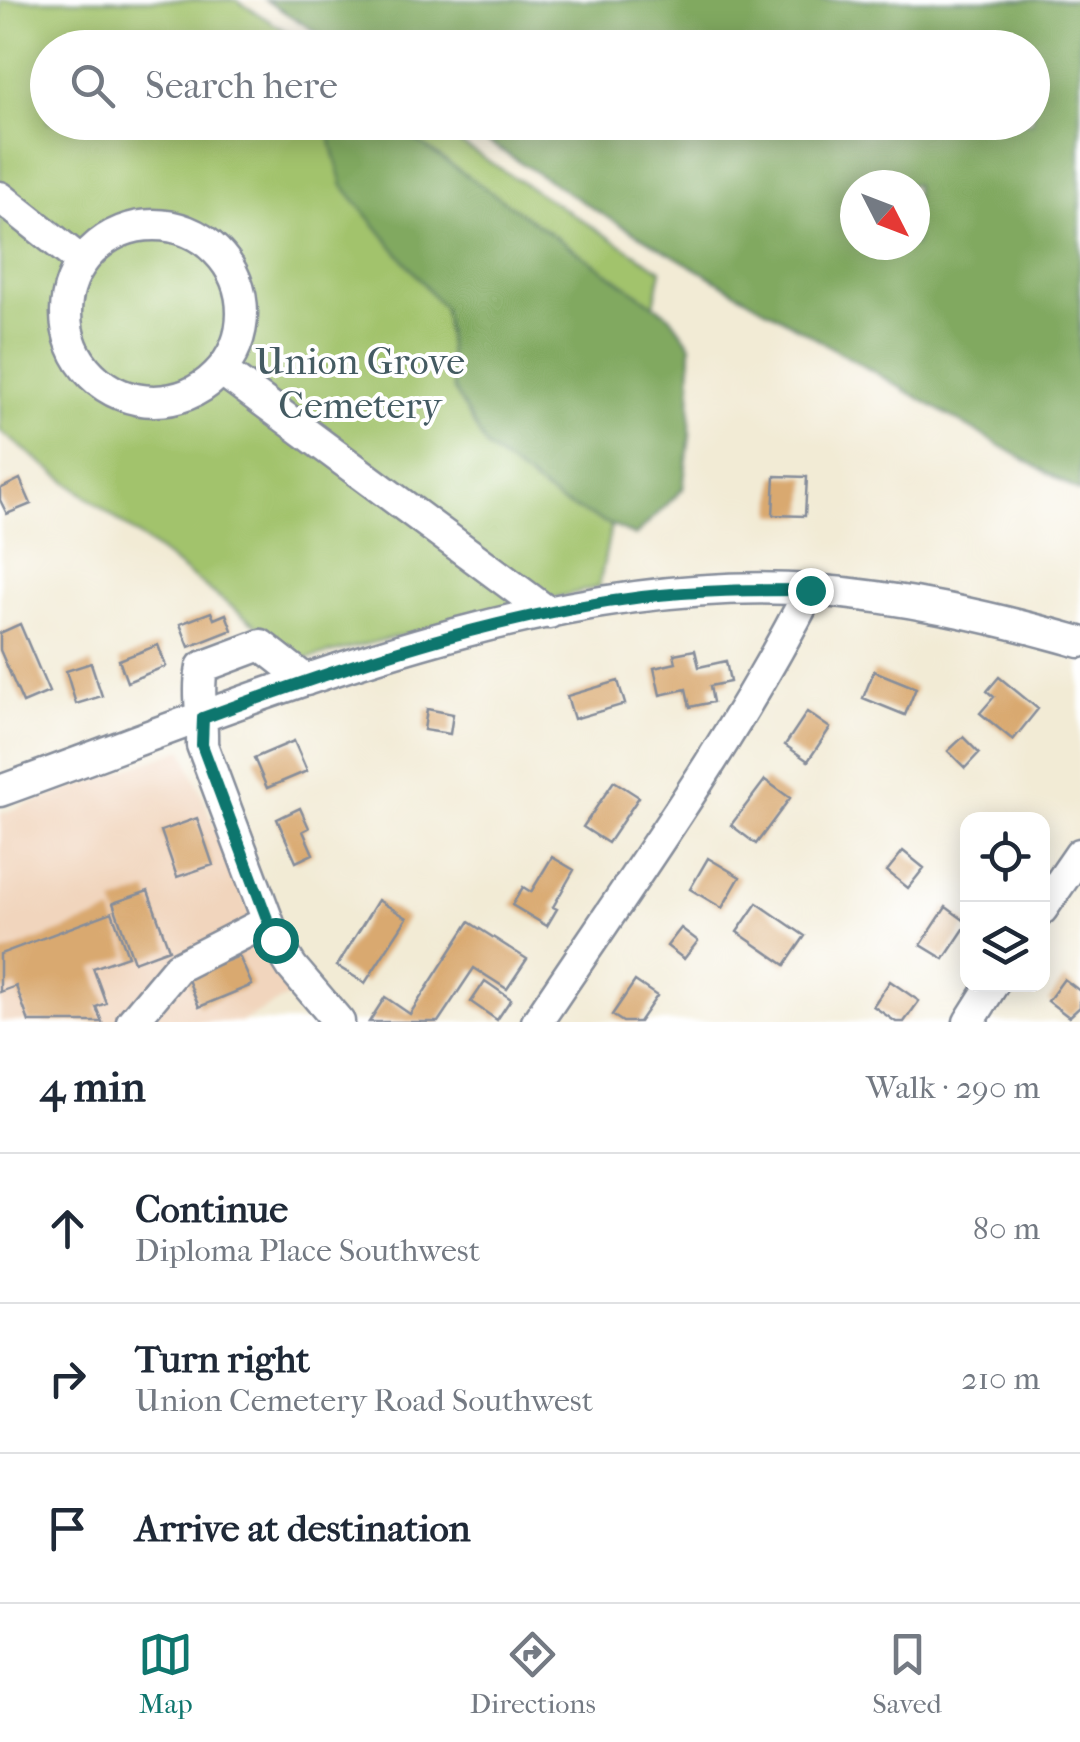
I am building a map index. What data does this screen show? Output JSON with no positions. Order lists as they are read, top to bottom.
{
  "parks": ["Union Grove Cemetery"],
  "north": "bottom right",
  "page": {
    "search": "Search here",
    "heading": ["4 min", "Walk · 290 m"],
    "list": [
      ["Continue", "Diploma Place Southwest", "80 m"],
      ["Turn right", "Union Cemetery Road Southwest", "210 m"],
      "Arrive at destination"
    ],
    "nav": ["Map", "Directions", "Saved"]
  }
}
